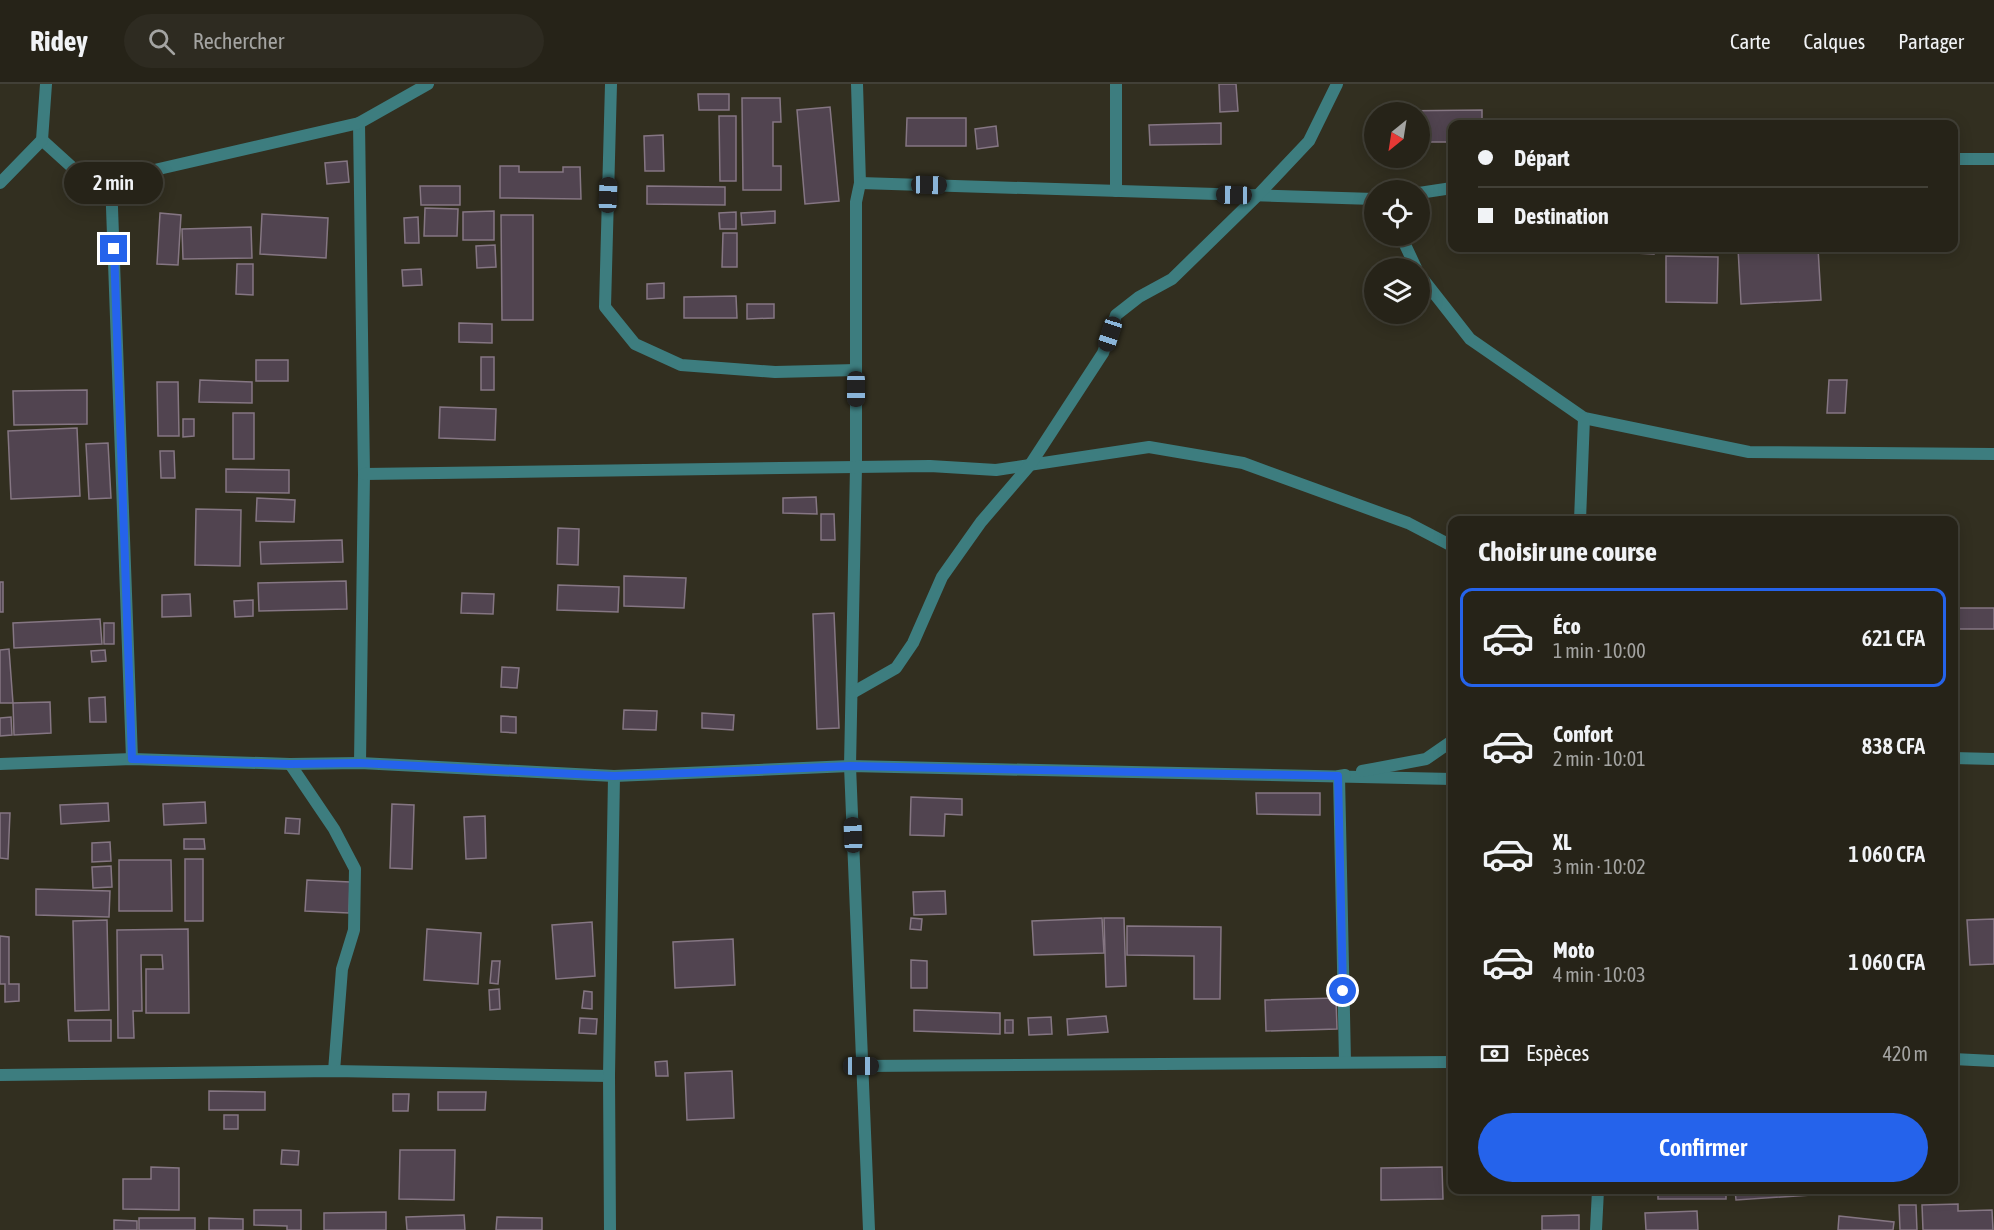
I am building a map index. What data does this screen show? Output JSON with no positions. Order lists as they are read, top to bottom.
{
  "north": "bottom left",
  "page": {
    "header": "Ridey",
    "search": "Rechercher",
    "nav": ["Carte", "Calques", "Partager"],
    "banner": ["Départ", "Destination"],
    "bubble": "2 min",
    "heading": "Choisir une course",
    "list": [
      {
        "name": "Éco",
        "note": "1 min · 10:00",
        "value": "621 CFA"
      },
      {
        "name": "Confort",
        "note": "2 min · 10:01",
        "value": "838 CFA"
      },
      {
        "name": "XL",
        "note": "3 min · 10:02",
        "value": "1 060 CFA"
      },
      {
        "name": "Moto",
        "note": "4 min · 10:03",
        "value": "1 060 CFA"
      }
    ],
    "pay": ["Espèces", "420 m"],
    "buttons": "Confirmer"
  }
}
